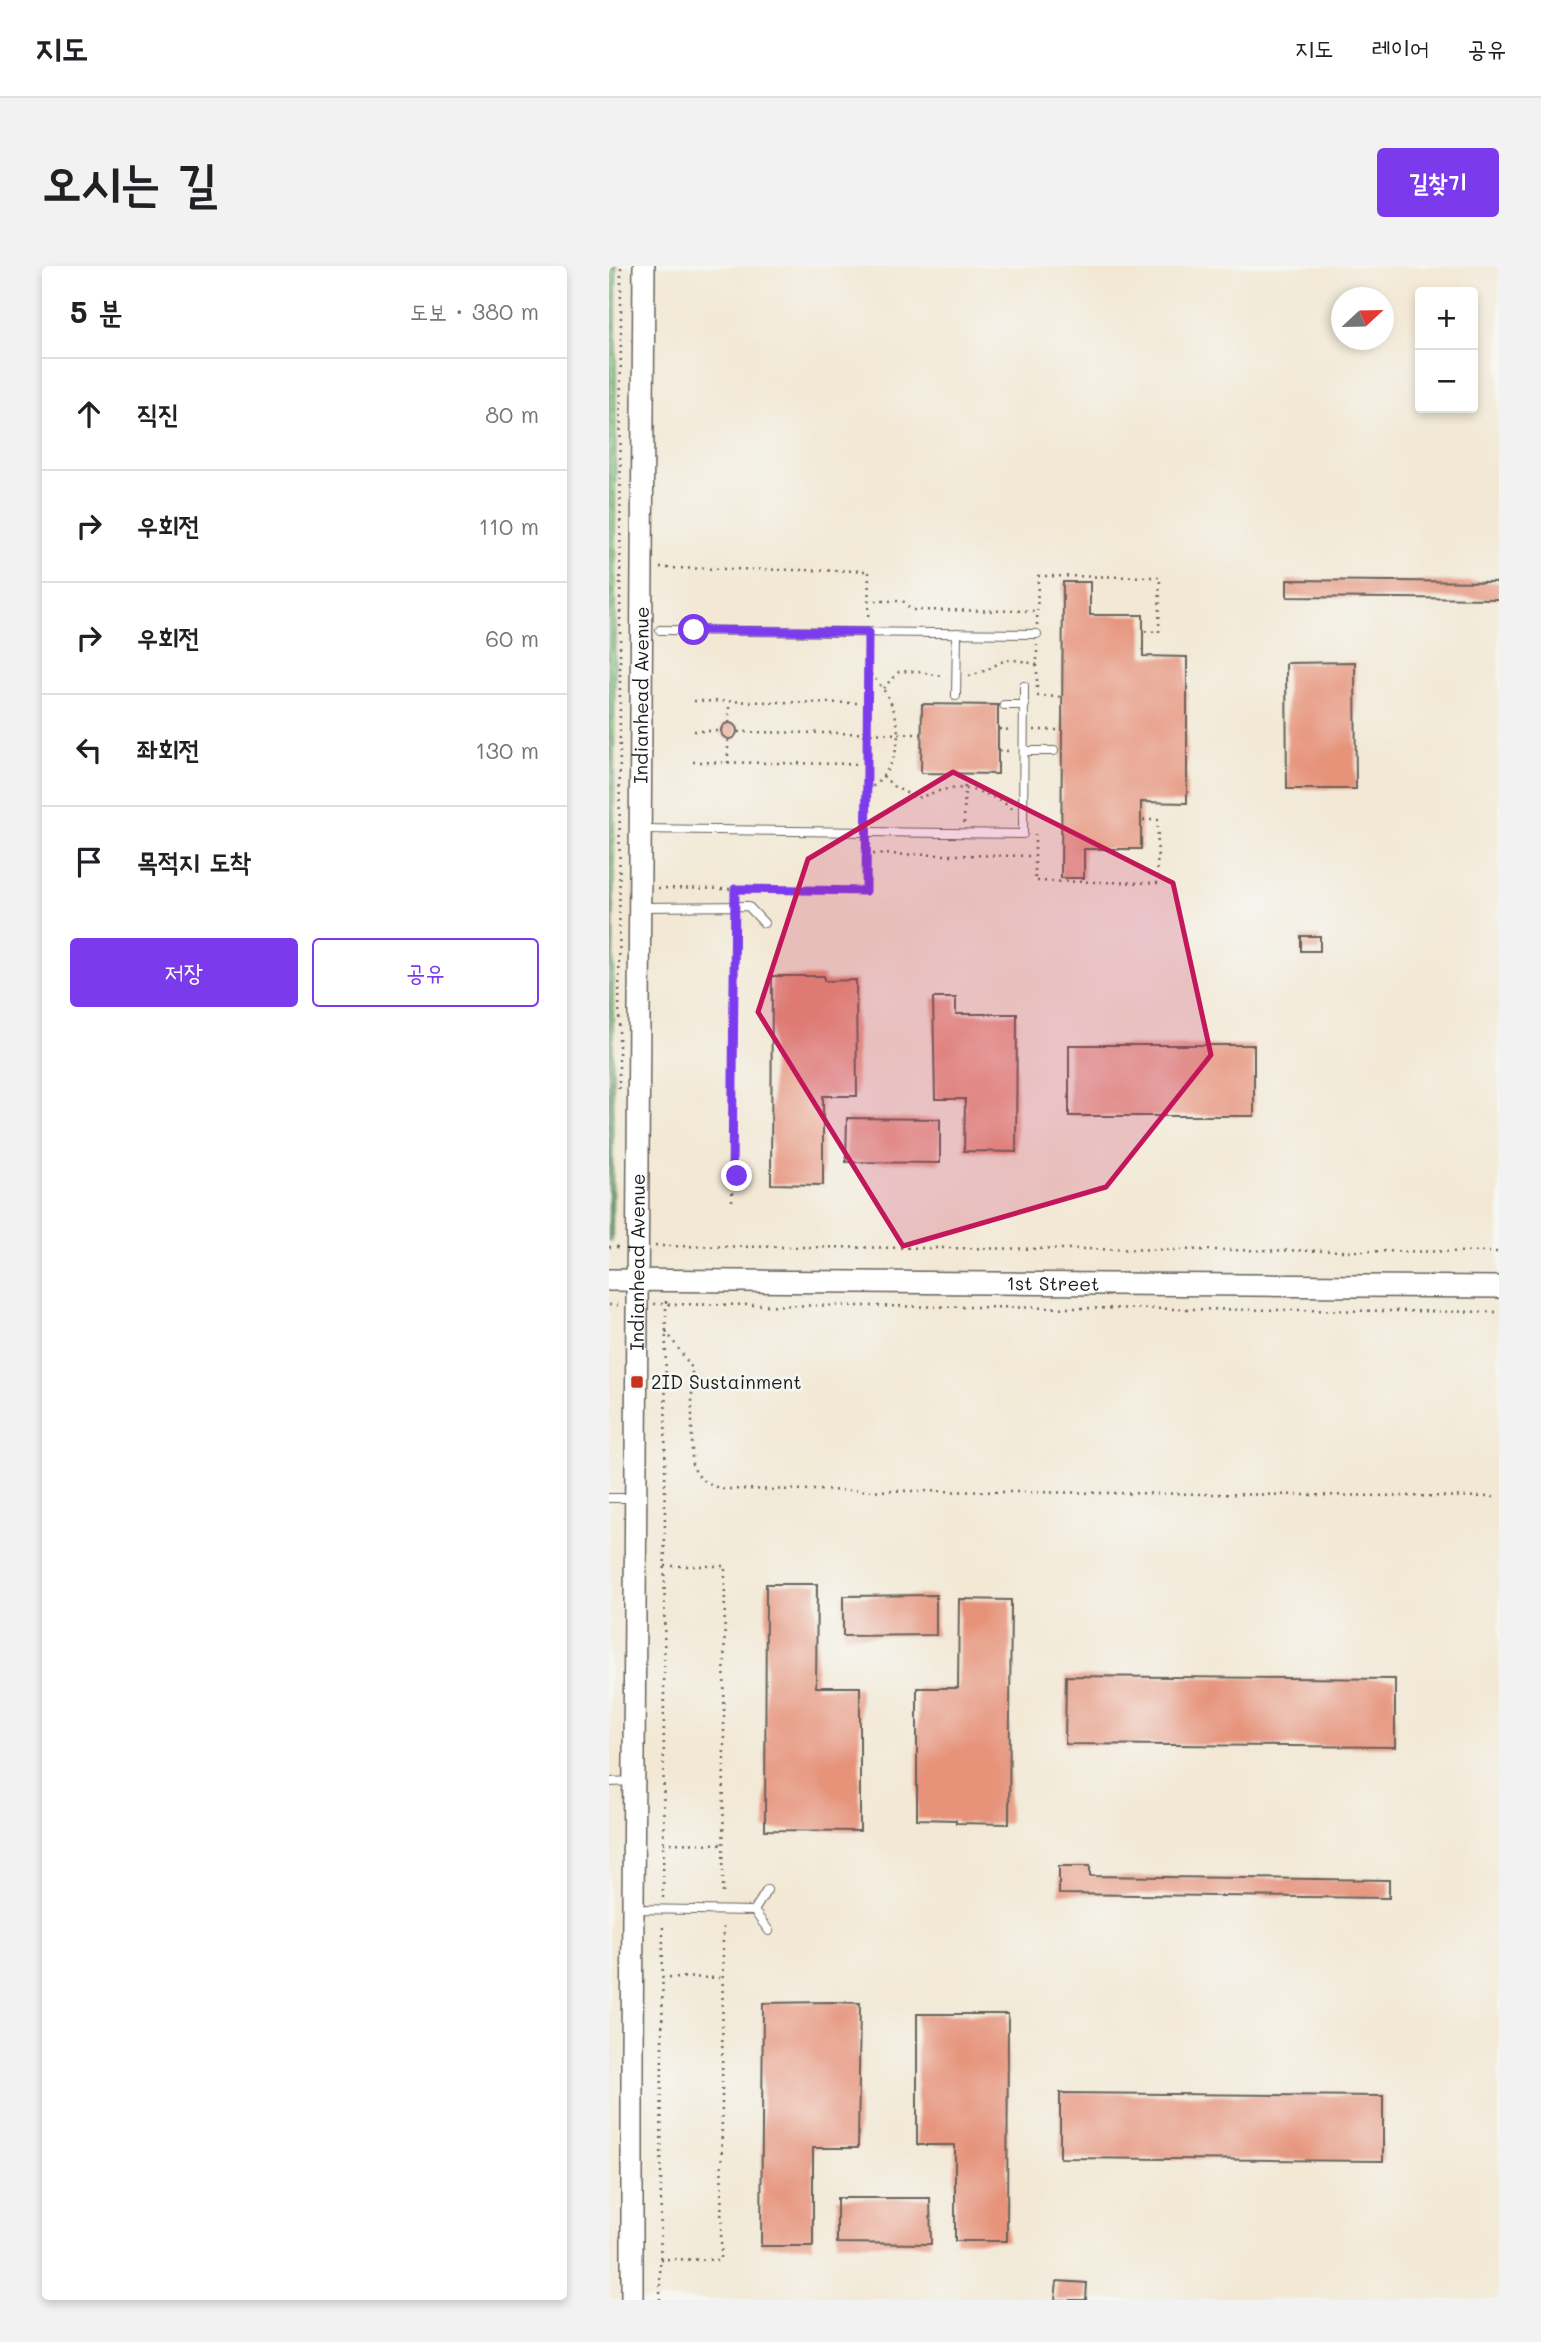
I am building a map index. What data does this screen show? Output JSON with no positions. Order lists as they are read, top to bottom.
{
  "streets": {
    "main road": ["Indianhead Avenue", "1st Street"]
  },
  "crossings": [
    ["Indianhead Avenue", "1st Street"]
  ],
  "places": {
    "transit": ["2ID Sustainment"]
  },
  "north": "right",
  "page": {
    "header": "지도",
    "nav": ["지도", "레이어", "공유"],
    "buttons": [
      "길찾기",
      ["저장", "공유"]
    ],
    "title": "오시는 길",
    "heading": ["5 분", "도보 · 380 m"],
    "map_buttons": ["+", "−"],
    "list": [
      ["직진", "80 m"],
      ["우회전", "110 m"],
      ["우회전", "60 m"],
      ["좌회전", "130 m"],
      "목적지 도착"
    ]
  }
}
